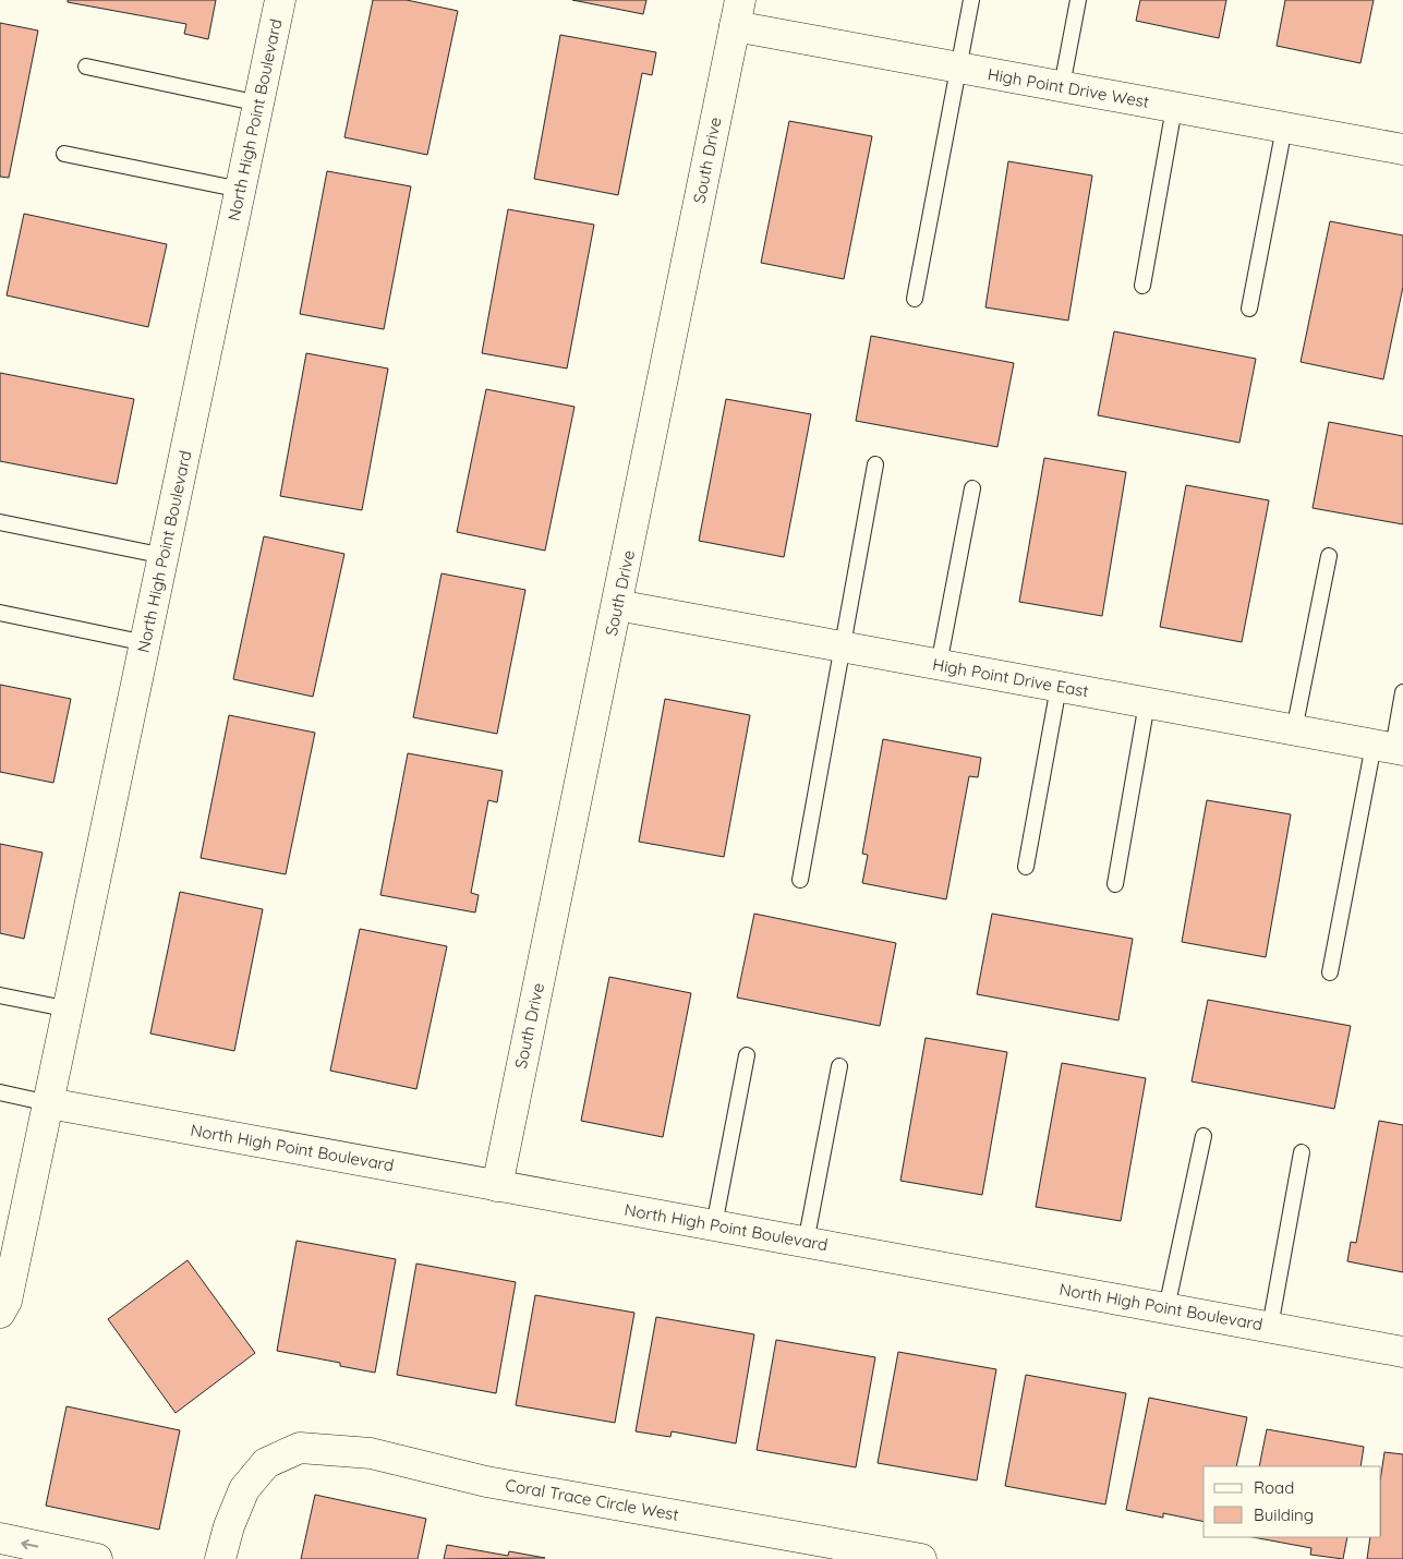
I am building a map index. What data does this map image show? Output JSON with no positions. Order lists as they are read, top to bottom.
{
  "streets": {
    "street": [
      "High Point Drive West",
      "North High Point Boulevard",
      "South Drive",
      "High Point Drive East",
      "Coral Trace Circle West"
    ]
  },
  "crossings": [
    ["High Point Drive West", "South Drive"],
    ["North High Point Boulevard", "South Drive"],
    ["South Drive", "High Point Drive East"]
  ],
  "legend": ["Road", "Building"]
}
